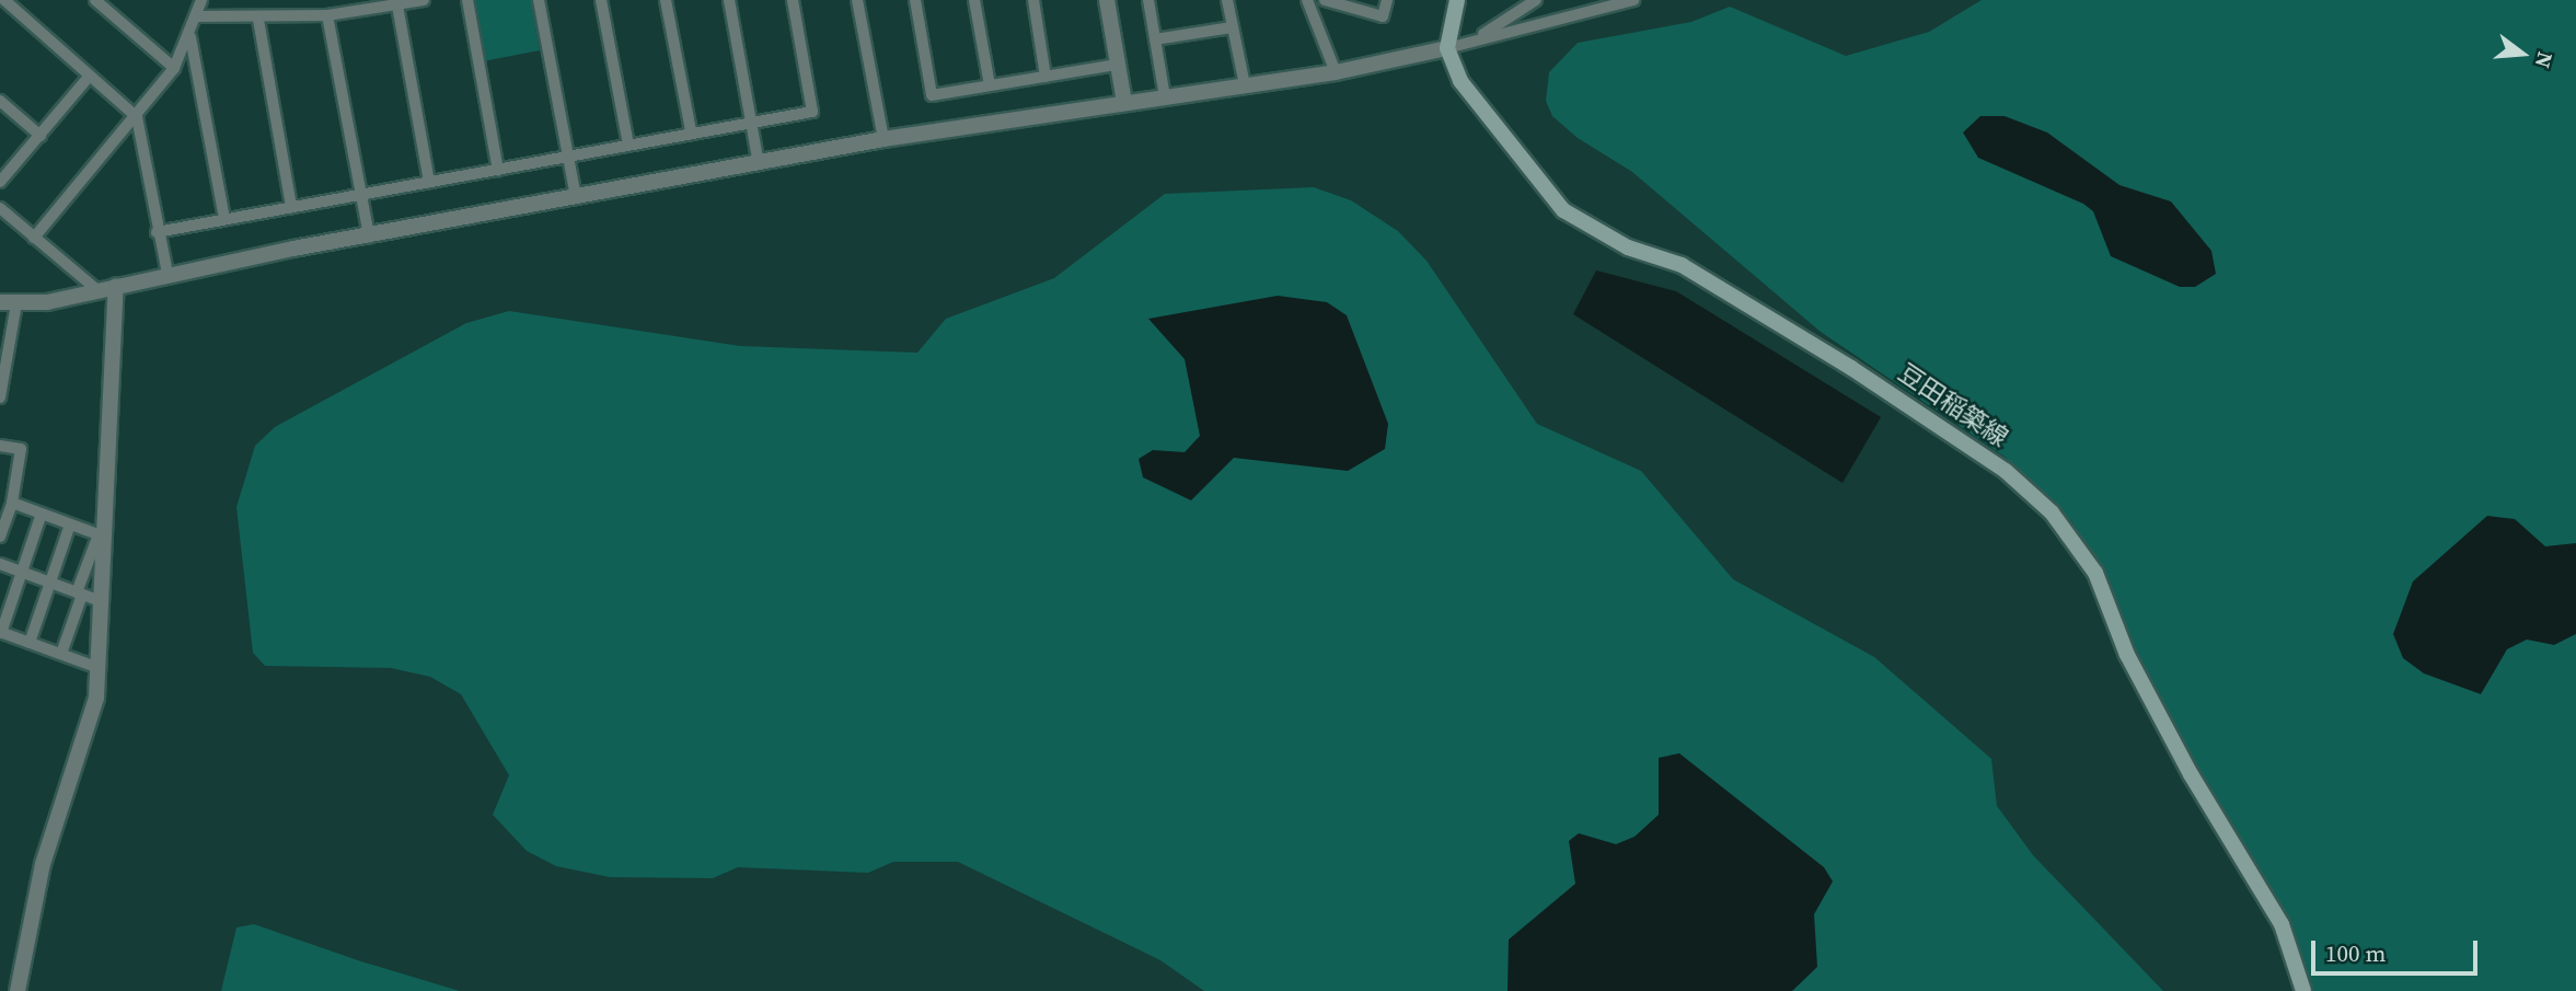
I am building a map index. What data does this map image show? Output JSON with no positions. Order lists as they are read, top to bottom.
{
  "streets": {
    "main road": ["豆田稲築線"]
  },
  "scale_bar": "100 m",
  "north": "right"
}
